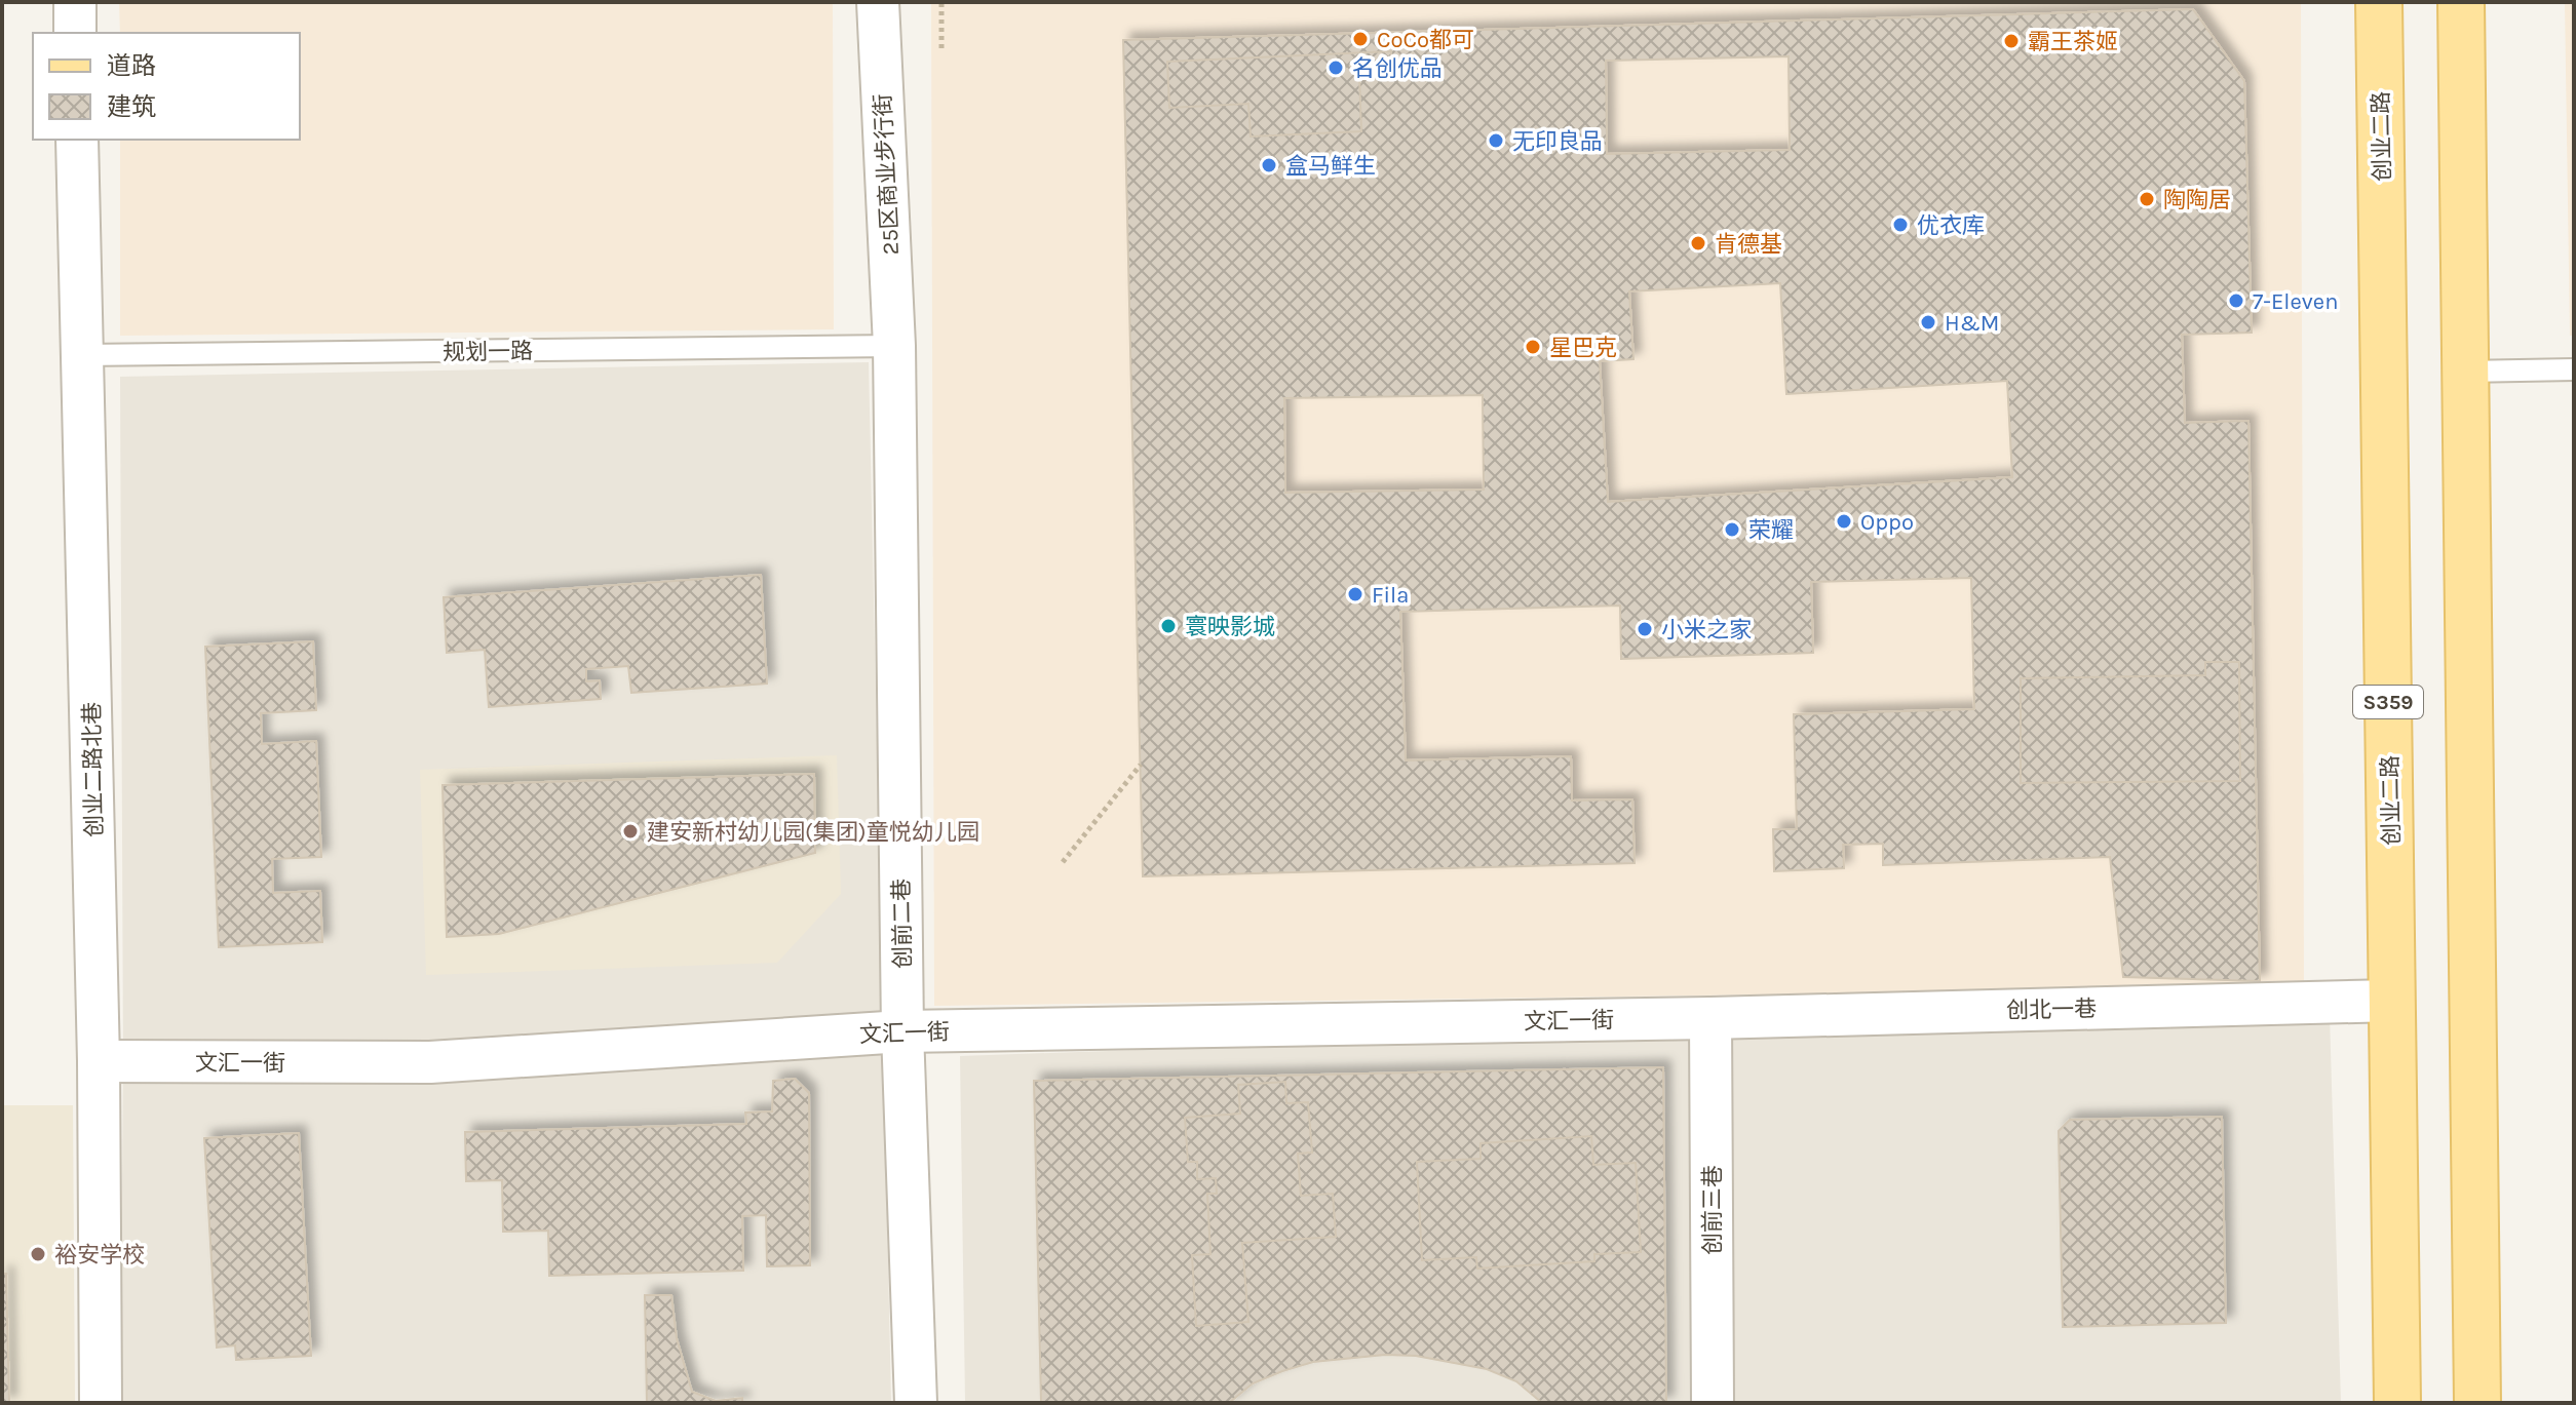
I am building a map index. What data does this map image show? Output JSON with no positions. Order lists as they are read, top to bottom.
{
  "streets": {
    "main road": ["创业二路", "S359"],
    "street": [
      "25区商业步行街",
      "创业二路北巷",
      "创前二巷",
      "创北一巷",
      "文汇一街",
      "创前三巷"
    ],
    "lane": ["规划一路"]
  },
  "crossings": [
    ["创业二路", "创北一巷"],
    ["25区商业步行街", "规划一路"],
    ["25区商业步行街", "创前二巷"],
    ["规划一路", "创业二路北巷"],
    ["规划一路", "创前二巷"],
    ["创业二路北巷", "文汇一街"],
    ["创前二巷", "文汇一街"],
    ["创北一巷", "文汇一街"],
    ["创北一巷", "创前三巷"],
    ["文汇一街", "创前三巷"]
  ],
  "places": [
    "CoCo都可",
    "霸王茶姬",
    "名创优品",
    "无印良品",
    "盒马鲜生",
    "陶陶居",
    "优衣库",
    "肯德基",
    "7-Eleven",
    "H&M",
    "星巴克",
    "Oppo",
    "荣耀",
    "Fila",
    "寰映影城",
    "小米之家",
    "建安新村幼儿园(集团)童悦幼儿园",
    "裕安学校"
  ],
  "legend": ["道路", "建筑"]
}
